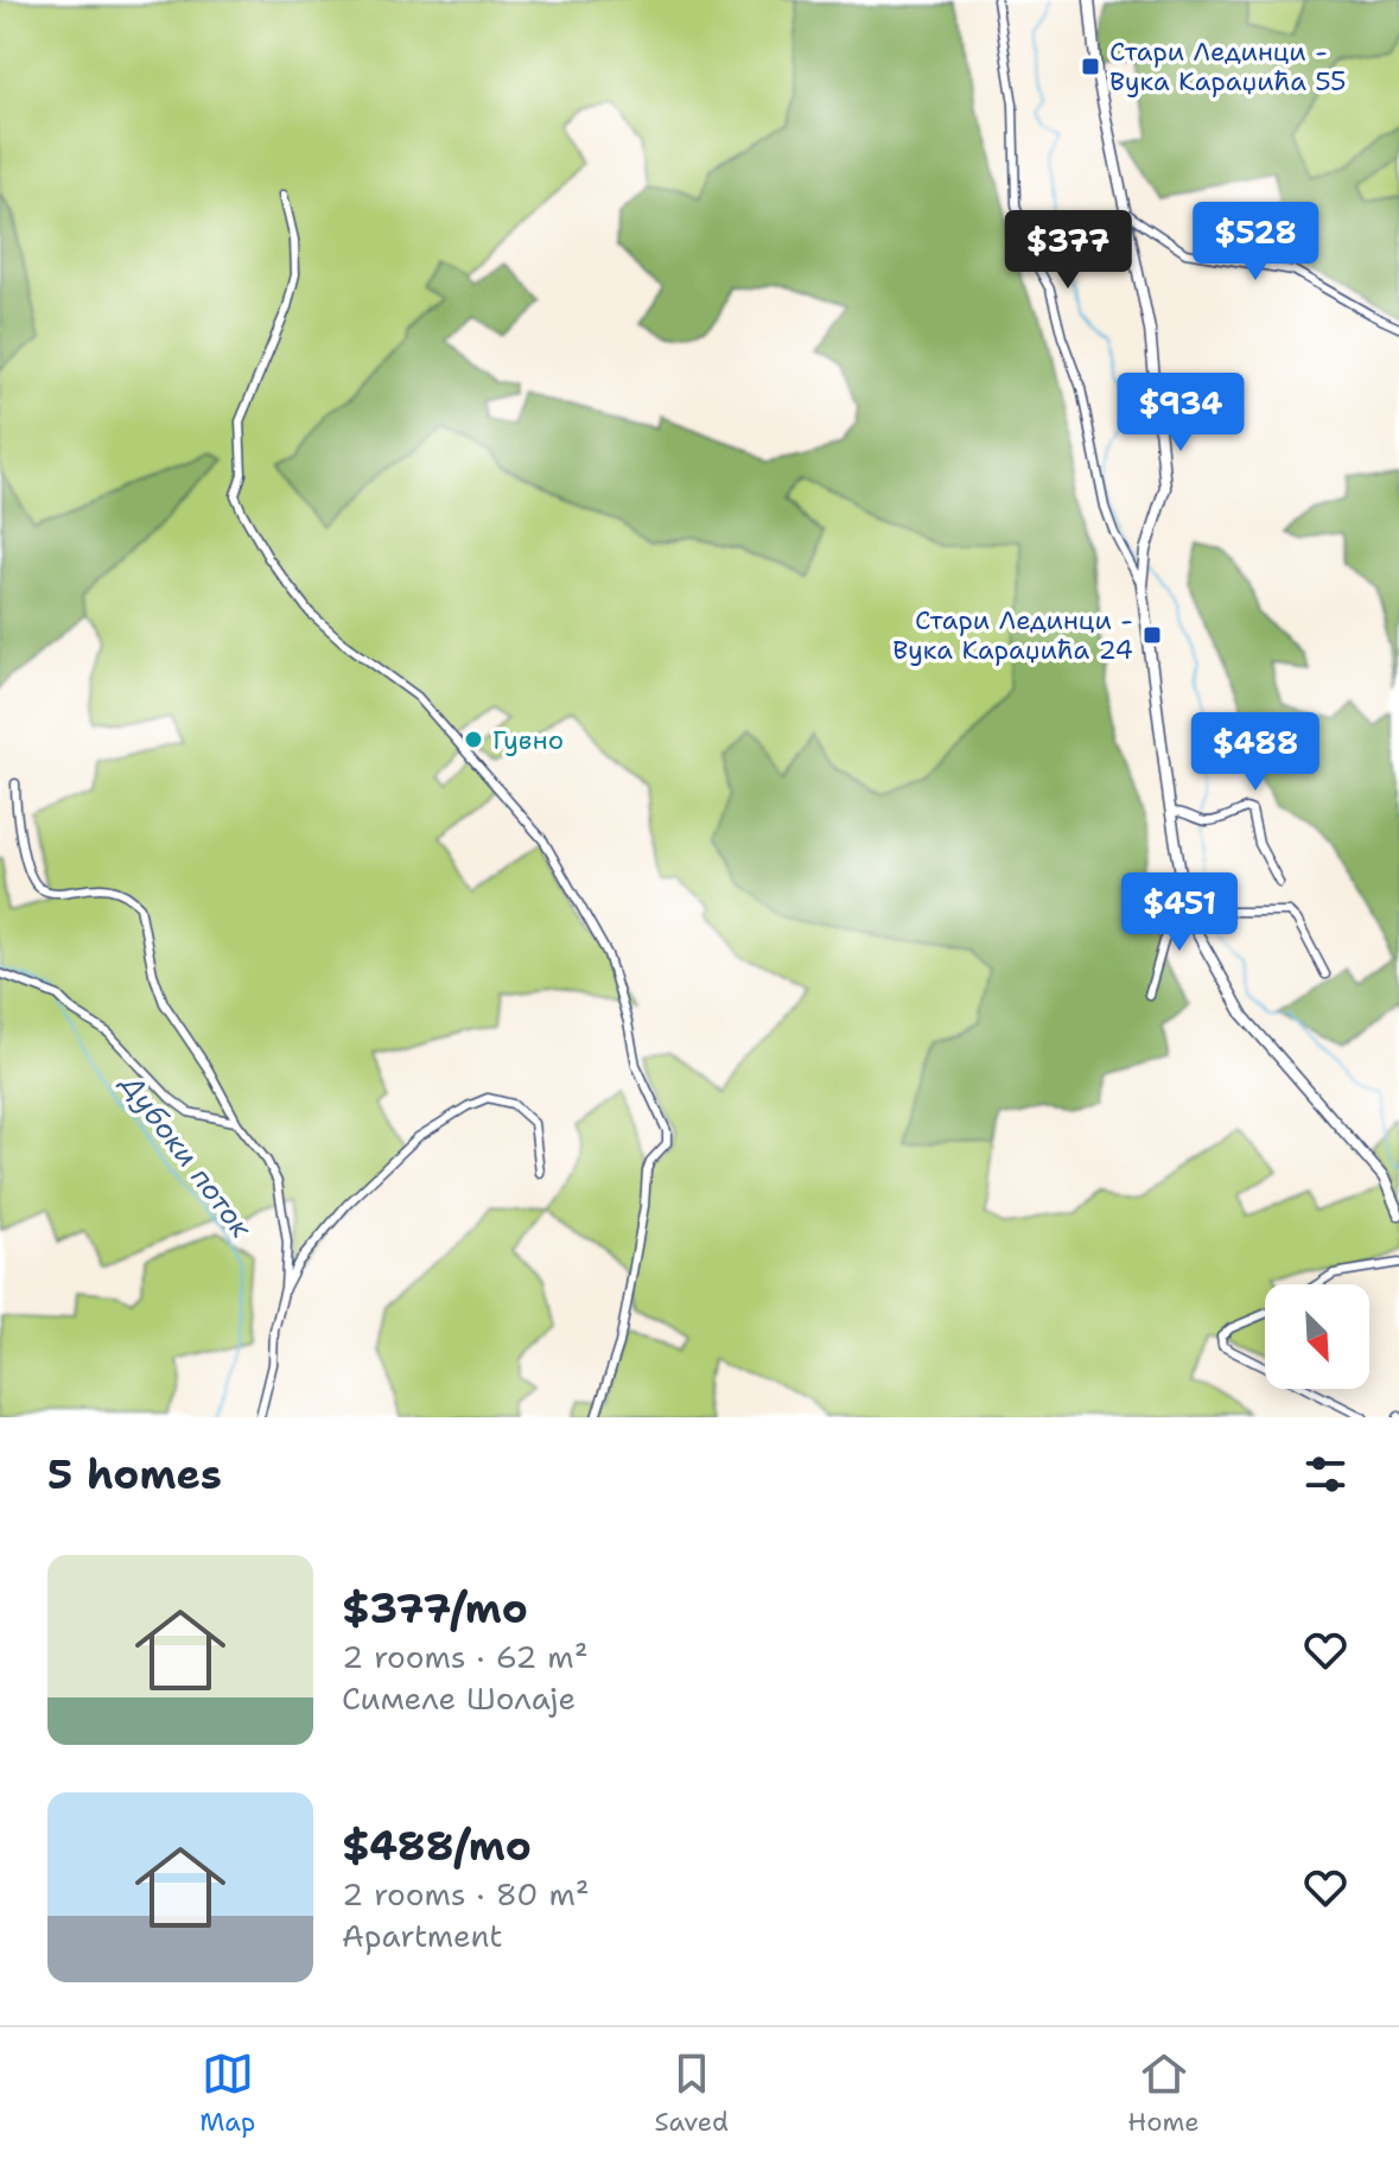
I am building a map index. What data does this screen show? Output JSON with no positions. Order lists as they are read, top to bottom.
{
  "water": ["Дубоки поток"],
  "places": {
    "transit": ["Стари Лединци - Вука Караџића 55", "Стари Лединци - Вука Караџића 24"],
    "other": ["Гувно"]
  },
  "north": "bottom right",
  "page": {
    "price": [
      "$528",
      "$377",
      "$934",
      "$488",
      "$451"
    ],
    "heading": "5 homes",
    "list": [
      {
        "name": "$377/mo",
        "note": "2 rooms · 62 m² · Симеле Шолаје"
      },
      {
        "name": "$488/mo",
        "note": "2 rooms · 80 m² · Apartment"
      }
    ],
    "tabs": ["Map", "Saved", "Home"]
  }
}
